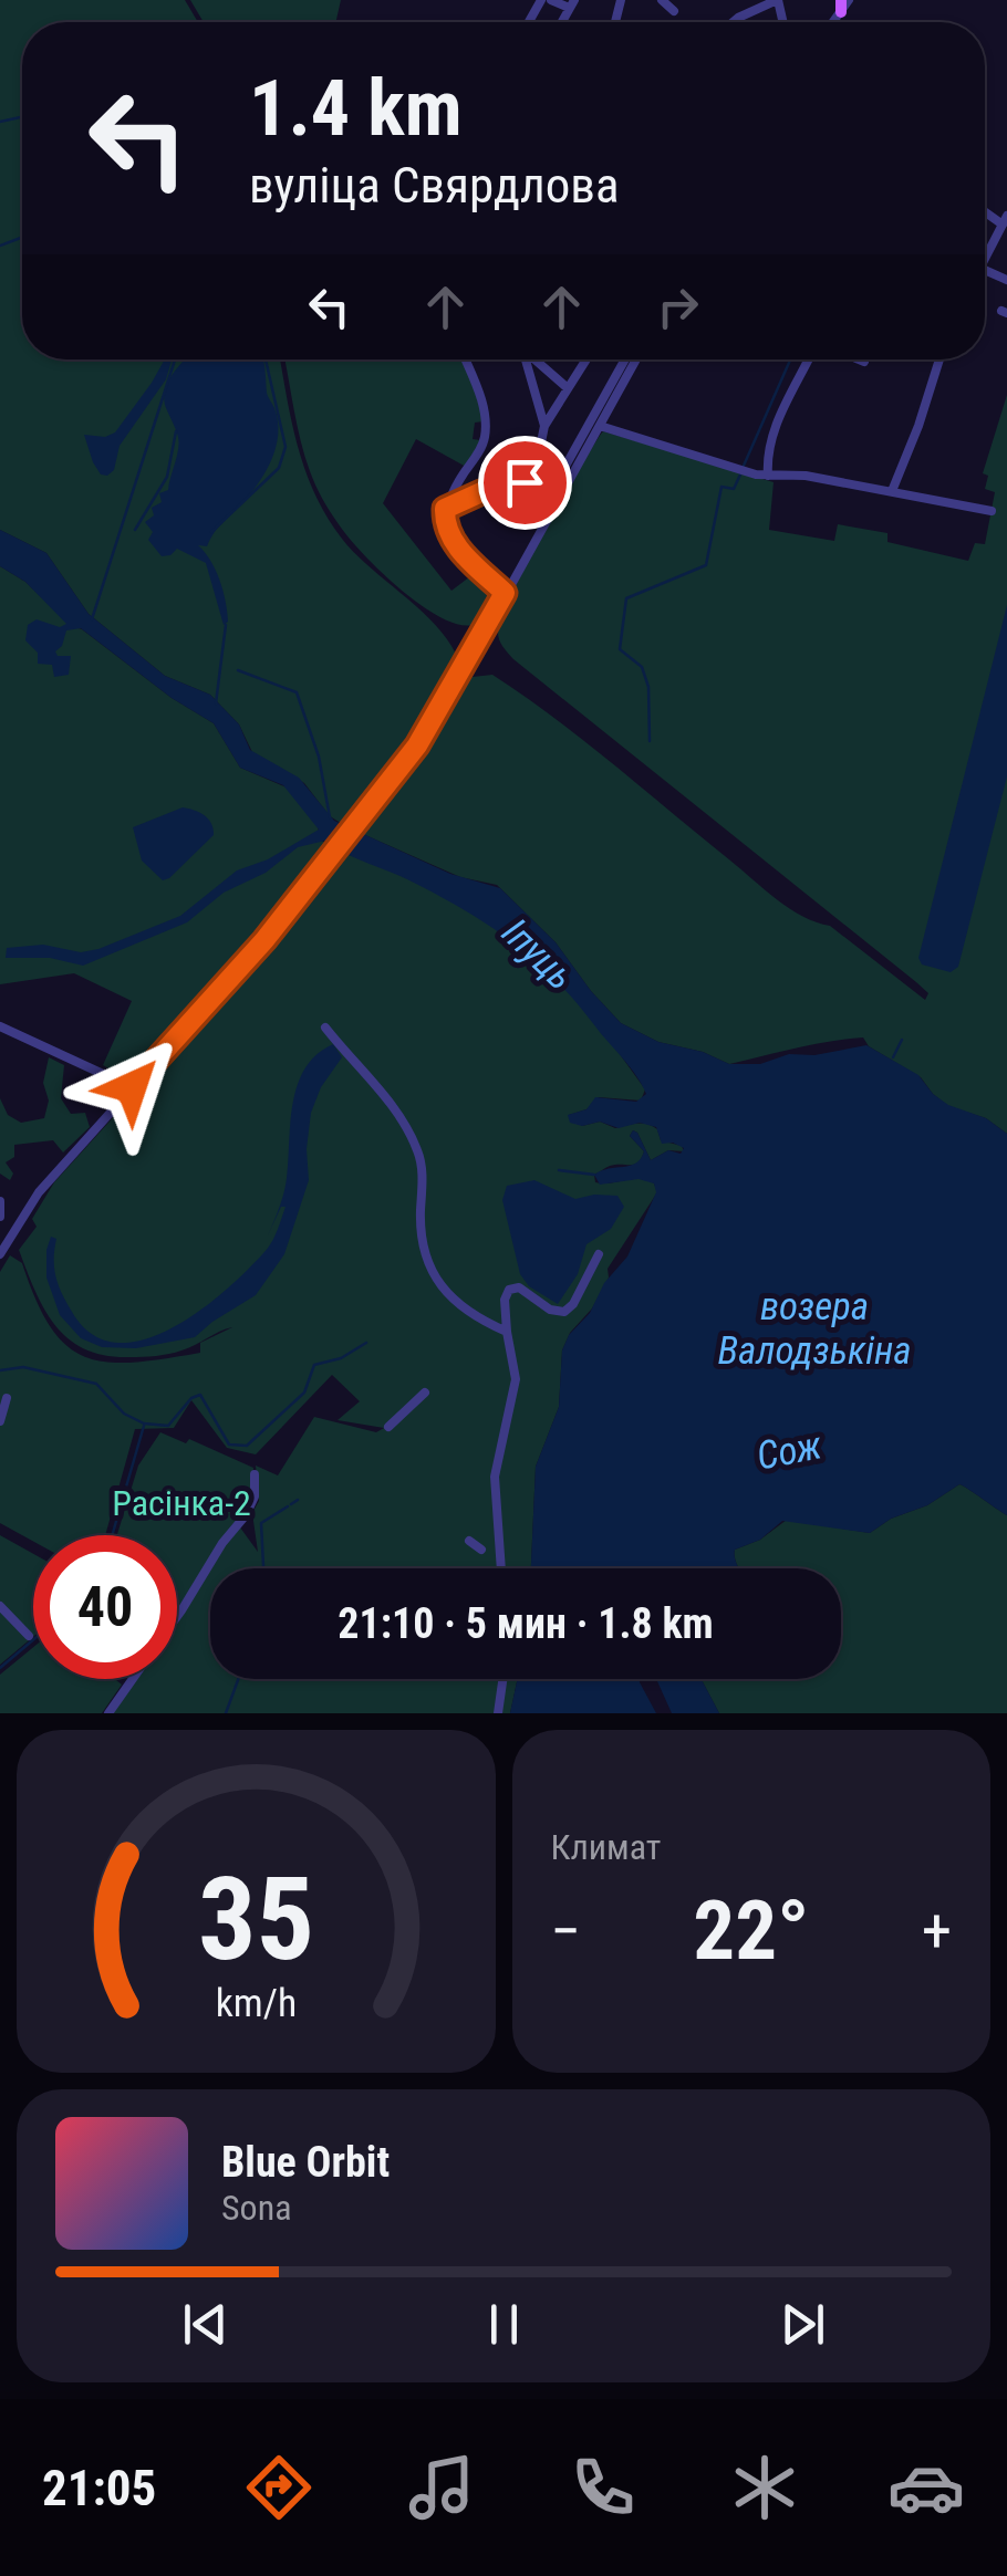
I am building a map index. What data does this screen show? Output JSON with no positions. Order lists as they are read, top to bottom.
{
  "water": ["Іпуць", "возера Валодзькіна", "Сож"],
  "parks": ["Расінка-2"],
  "page": {
    "turn": ["1.4 km", "вуліца Свярдлова"],
    "limit": "40",
    "trip": "21:10 · 5 мин · 1.8 km",
    "tile": "Климат",
    "heat": ["−", "22°", "+"],
    "song": ["Blue Orbit", "Sona"],
    "tabs": "21:05",
    "gauge": ["35", "km/h"]
  }
}
